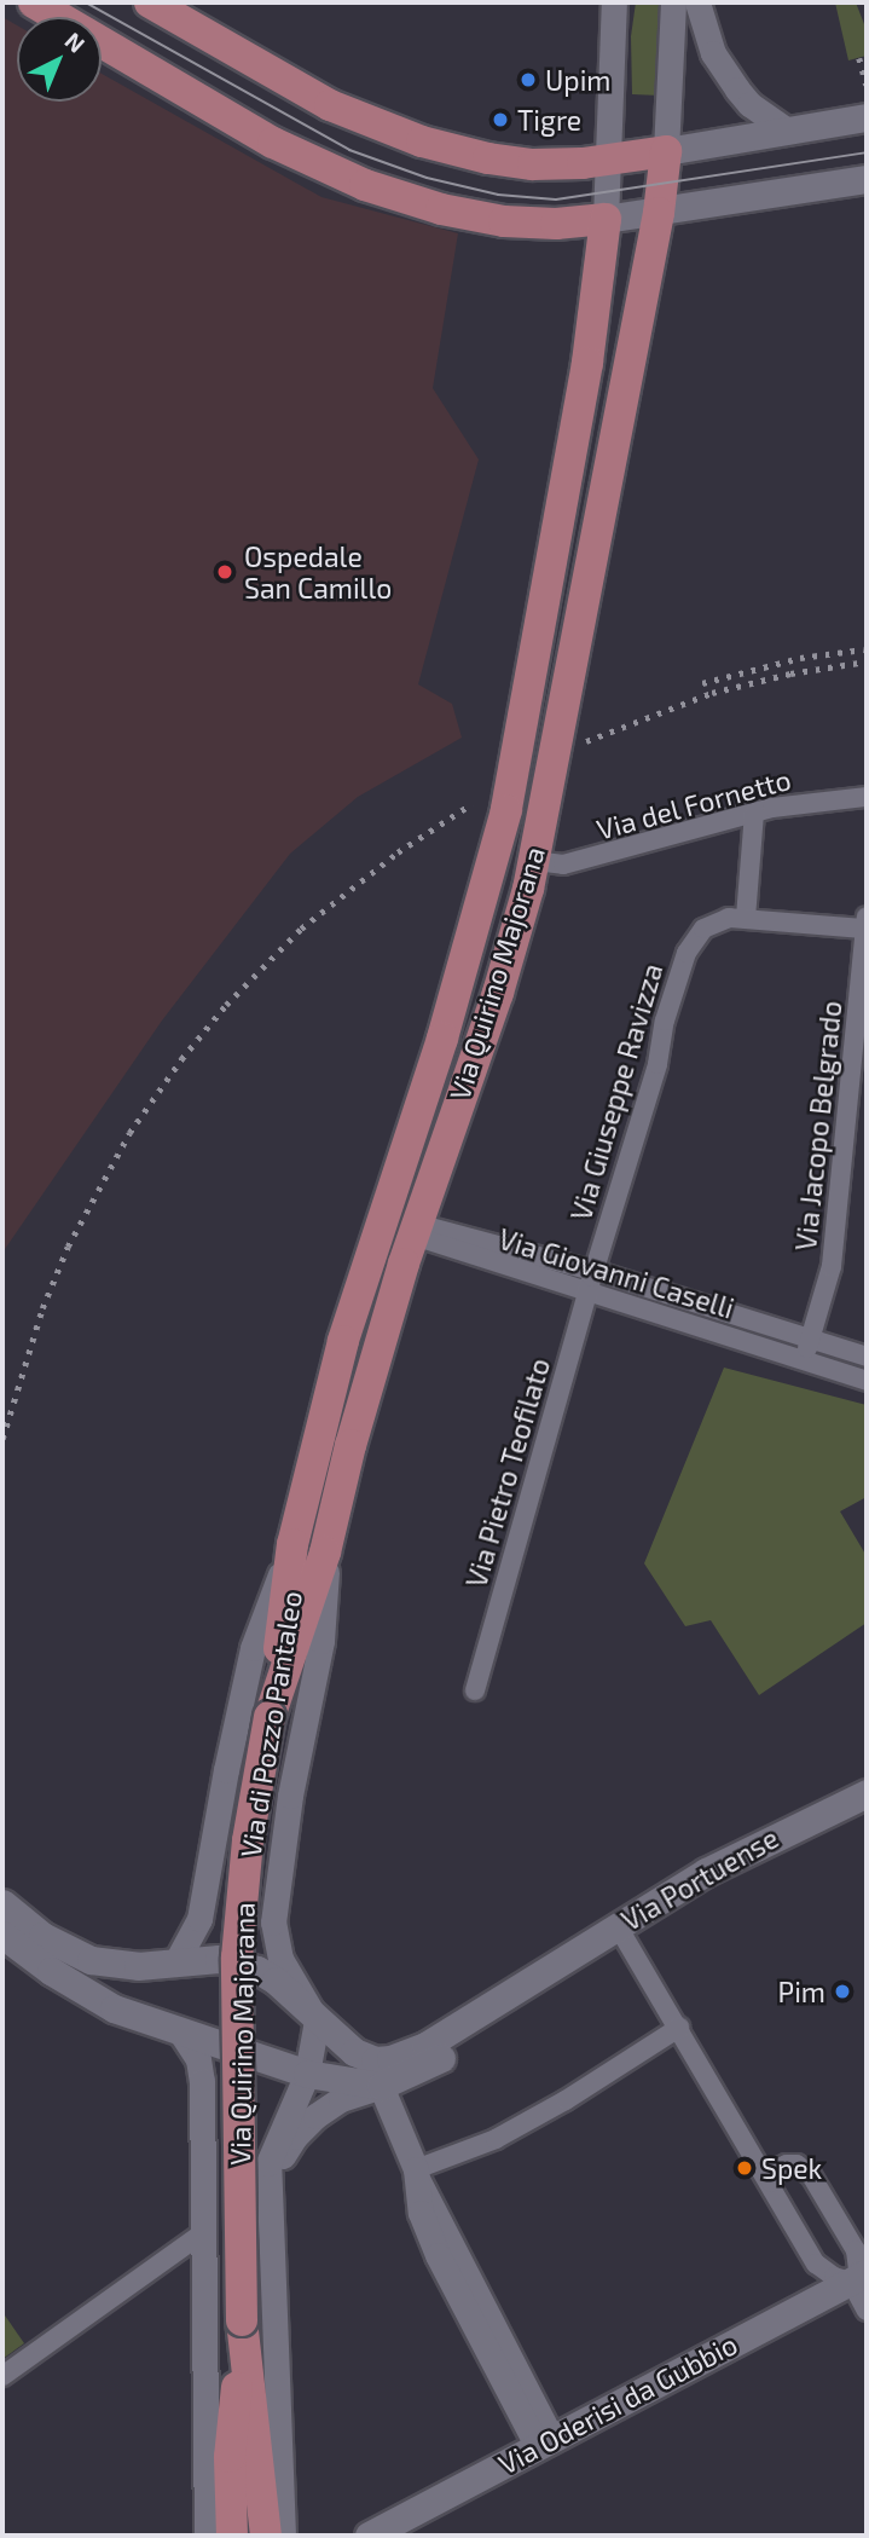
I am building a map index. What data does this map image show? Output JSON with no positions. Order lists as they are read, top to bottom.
{
  "streets": {
    "main road": ["Via Quirino Majorana", "Via Portuense", "Via Oderisi da Gubbio"],
    "street": [
      "Via del Fornetto",
      "Via Giuseppe Ravizza",
      "Via Jacopo Belgrado",
      "Via Giovanni Caselli",
      "Via Pietro Teofilato",
      "Via di Pozzo Pantaleo"
    ]
  },
  "crossings": [
    ["Via del Fornetto", "Via Quirino Majorana"],
    ["Via Quirino Majorana", "Via Giovanni Caselli"],
    ["Via Quirino Majorana", "Via di Pozzo Pantaleo"],
    ["Via Quirino Majorana", "Via Portuense"],
    ["Via Giuseppe Ravizza", "Via Jacopo Belgrado"],
    ["Via Giuseppe Ravizza", "Via Giovanni Caselli"],
    ["Via Giuseppe Ravizza", "Via Pietro Teofilato"],
    ["Via Jacopo Belgrado", "Via Giovanni Caselli"],
    ["Via Giovanni Caselli", "Via Pietro Teofilato"],
    ["Via di Pozzo Pantaleo", "Via Portuense"]
  ],
  "places": [
    "Upim",
    "Tigre",
    "Ospedale San Camillo",
    "Pim",
    "Spek"
  ],
  "north": "top right"
}
